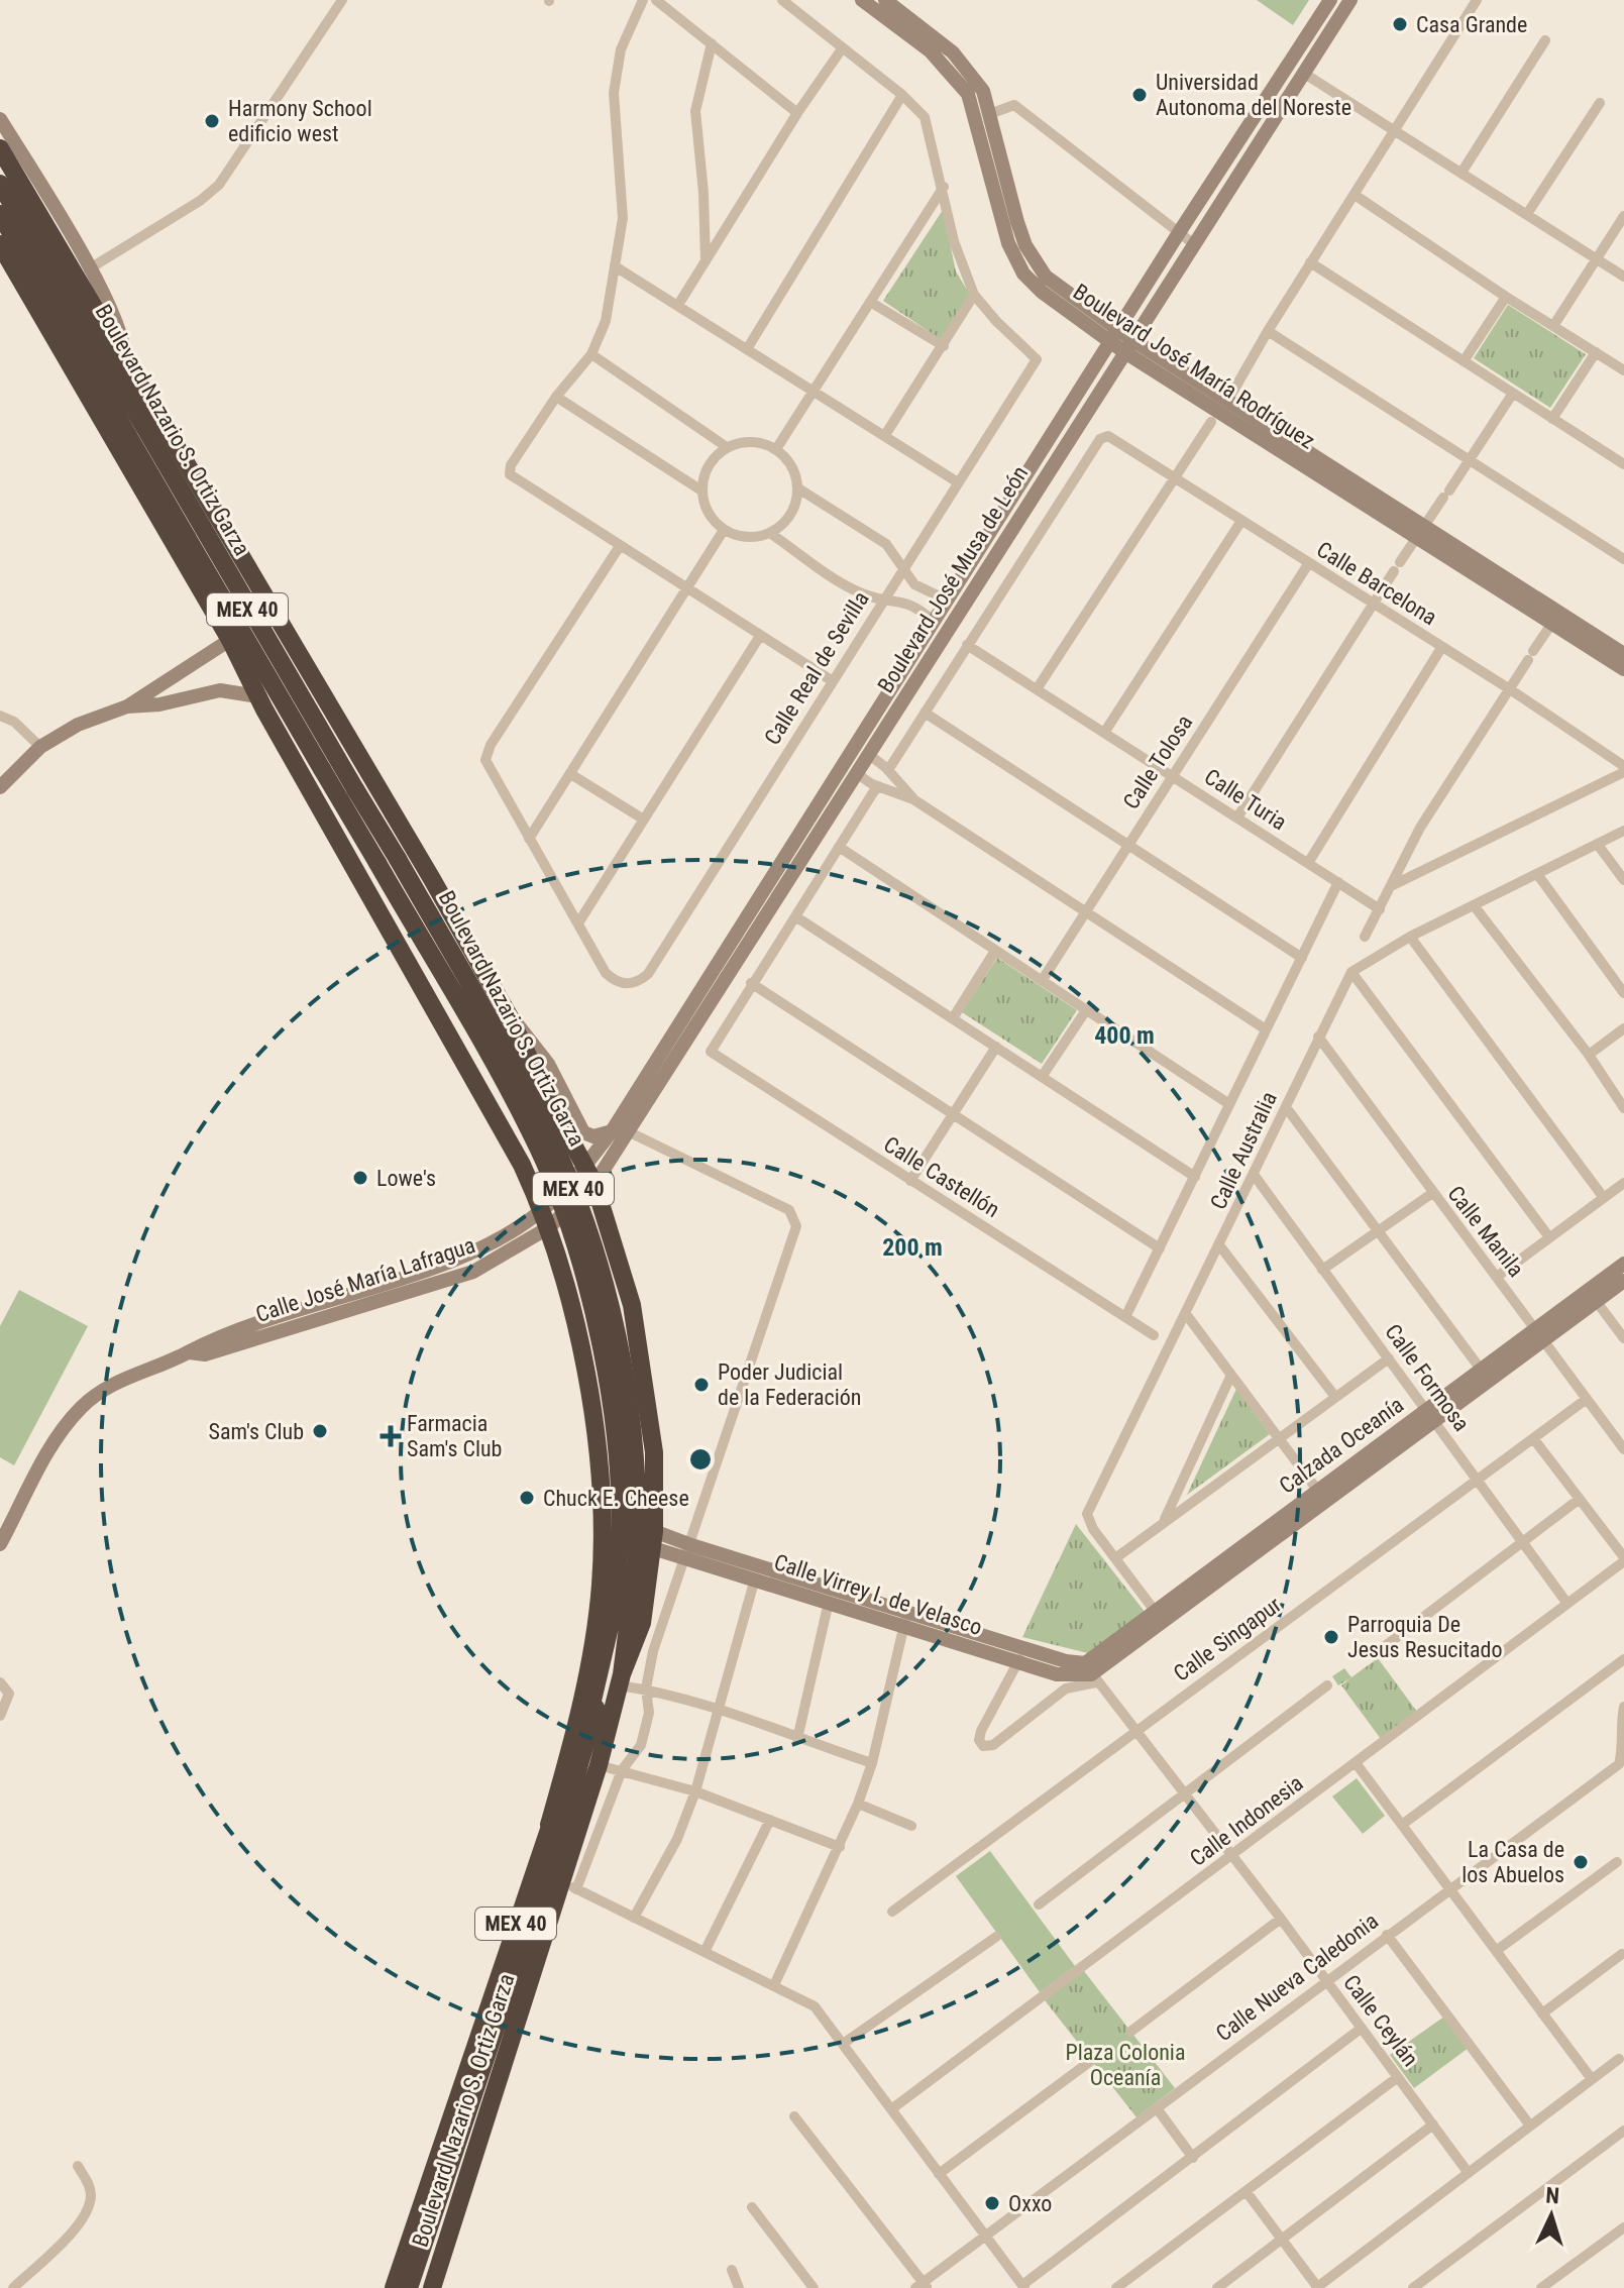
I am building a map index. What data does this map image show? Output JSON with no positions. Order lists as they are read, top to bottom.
{
  "streets": {
    "highway": ["Boulevard Nazario S. Ortiz Garza", "MEX 40"],
    "main road": [
      "Boulevard José María Rodríguez",
      "Boulevard José Musa de León",
      "Calle José María Lafragua",
      "Calzada Oceanía",
      "Calle Virrey I. de Velasco"
    ],
    "street": [
      "Calle Barcelona",
      "Calle Real de Sevilla",
      "Calle Tolosa",
      "Calle Turia",
      "Calle Australia",
      "Calle Castellón",
      "Calle Manila",
      "Calle Formosa",
      "Calle Singapur",
      "Calle Indonesia",
      "Calle Nueva Caledonia",
      "Calle Ceylán"
    ]
  },
  "crossings": [
    ["Boulevard José María Rodríguez", "Boulevard José Musa de León"],
    ["Boulevard Nazario S. Ortiz Garza", "Calle Virrey I. de Velasco"],
    ["Boulevard José Musa de León", "Calle José María Lafragua"],
    ["Calle Barcelona", "Calle Tolosa"],
    ["Calle Barcelona", "Calle Turia"],
    ["Calle Tolosa", "Calle Turia"],
    ["Calle Australia", "Calle Manila"],
    ["Calle Australia", "Calle Formosa"],
    ["Calle Australia", "Calzada Oceanía"],
    ["Calle Manila", "Calzada Oceanía"],
    ["Calle Manila", "Calle Singapur"],
    ["Calle Formosa", "Calzada Oceanía"],
    ["Calle Formosa", "Calle Singapur"],
    ["Calle Formosa", "Calle Indonesia"],
    ["Calzada Oceanía", "Calle Virrey I. de Velasco"],
    ["Calzada Oceanía", "Calle Ceylán"],
    ["Calle Virrey I. de Velasco", "Calle Ceylán"],
    ["Calle Singapur", "Calle Ceylán"],
    ["Calle Indonesia", "Calle Ceylán"],
    ["Calle Nueva Caledonia", "Calle Ceylán"]
  ],
  "parks": ["Plaza Colonia Oceanía"],
  "places": {
    "other": [
      "Casa Grande",
      "Universidad Autonoma del Noreste",
      "Harmony School edificio west",
      "Lowe's",
      "Poder Judicial de la Federación",
      "Sam's Club",
      "Chuck E. Cheese",
      "Parroquia De Jesus Resucitado",
      "La Casa de los Abuelos",
      "Oxxo"
    ],
    "health": ["Farmacia Sam's Club"]
  },
  "north": "top",
  "rings": ["400 m", "200 m"]
}
